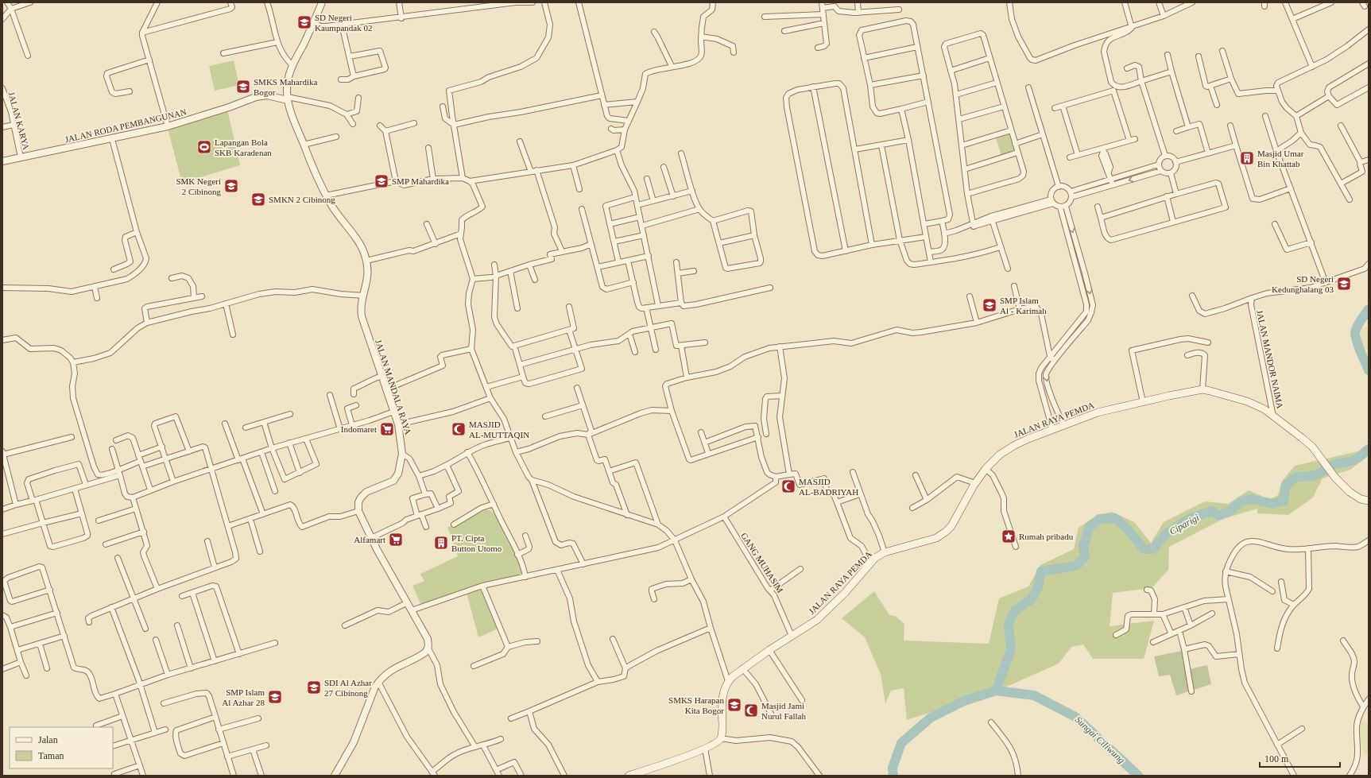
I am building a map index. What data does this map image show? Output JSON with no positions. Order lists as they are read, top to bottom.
{
  "streets": {
    "main road": ["JALAN RAYA PEMDA"],
    "street": [
      "JALAN KARYA",
      "JALAN RODA PEMBANGUNAN",
      "JALAN MANDOR NAIMA",
      "JALAN MANDALA RAYA",
      "GANG MUHASIM"
    ]
  },
  "crossings": [
    ["JALAN KARYA", "JALAN RODA PEMBANGUNAN"],
    ["JALAN RODA PEMBANGUNAN", "JALAN MANDALA RAYA"],
    ["JALAN MANDOR NAIMA", "JALAN RAYA PEMDA"],
    ["JALAN RAYA PEMDA", "GANG MUHASIM"]
  ],
  "water": ["Ciparigi", "Sungai Ciliwung"],
  "places": {
    "school or university": [
      "SD Negeri Kaumpandak 02",
      "SMKS Mahardika Bogor",
      "SMP Mahardika",
      "SMK Negeri 2 Cibinong",
      "SMKN 2 Cibinong",
      "SD Negeri Kedunghalang 03",
      "SMP Islam Al - Karimah",
      "SDI Al Azhar 27 Cibinong",
      "SMP Islam Al Azhar 28",
      "SMKS Harapan Kita Bogor"
    ],
    "sports": ["Lapangan Bola SKB Karadenan"],
    "building": ["Masjid Umar Bin Khattab", "PT. Cipta Button Utomo"],
    "supermarket": ["Indomaret", "Alfamart"],
    "mosque": ["MASJID AL-MUTTAQIN", "MASJID AL-BADRIYAH", "Masjid Jami Nurul Fallah"],
    "place": ["Rumah pribadu"]
  },
  "legend": ["Jalan", "Taman"],
  "scale_bar": "100 m"
}
